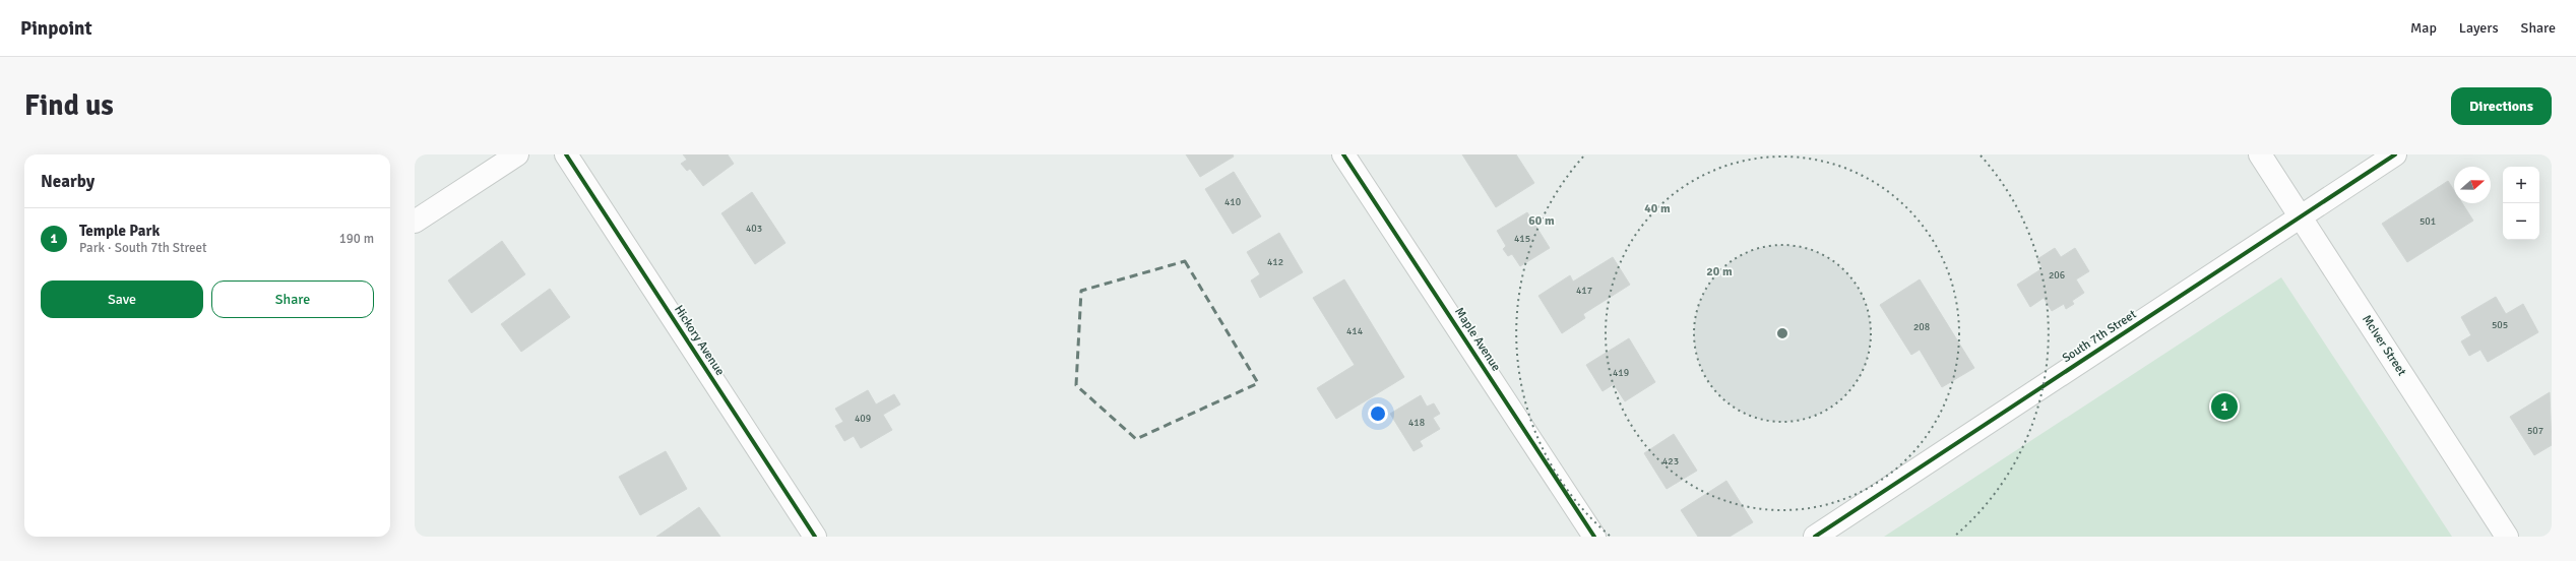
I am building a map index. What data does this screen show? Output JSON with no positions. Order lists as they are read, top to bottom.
{
  "streets": {
    "street": [
      "South 7th Street",
      "Maple Avenue",
      "Hickory Avenue",
      "McIver Street"
    ]
  },
  "crossings": [
    ["South 7th Street", "McIver Street"]
  ],
  "house_numbers": [
    "410",
    "501",
    "403",
    "415",
    "412",
    "206",
    "417",
    "505",
    "208",
    "414",
    "419",
    "409",
    "418",
    "507",
    "423"
  ],
  "north": "right",
  "page": {
    "header": "Pinpoint",
    "nav": ["Map", "Layers", "Share"],
    "buttons": [
      "Directions",
      ["Save", "Share"]
    ],
    "title": "Find us",
    "heading": "Nearby",
    "map_buttons": ["+", "−"],
    "list": [
      {
        "mark": "1",
        "name": "Temple Park",
        "note": "Park · South 7th Street",
        "value": "190 m"
      }
    ],
    "pins": "1"
  },
  "rings": ["40 m", "60 m", "20 m"]
}
